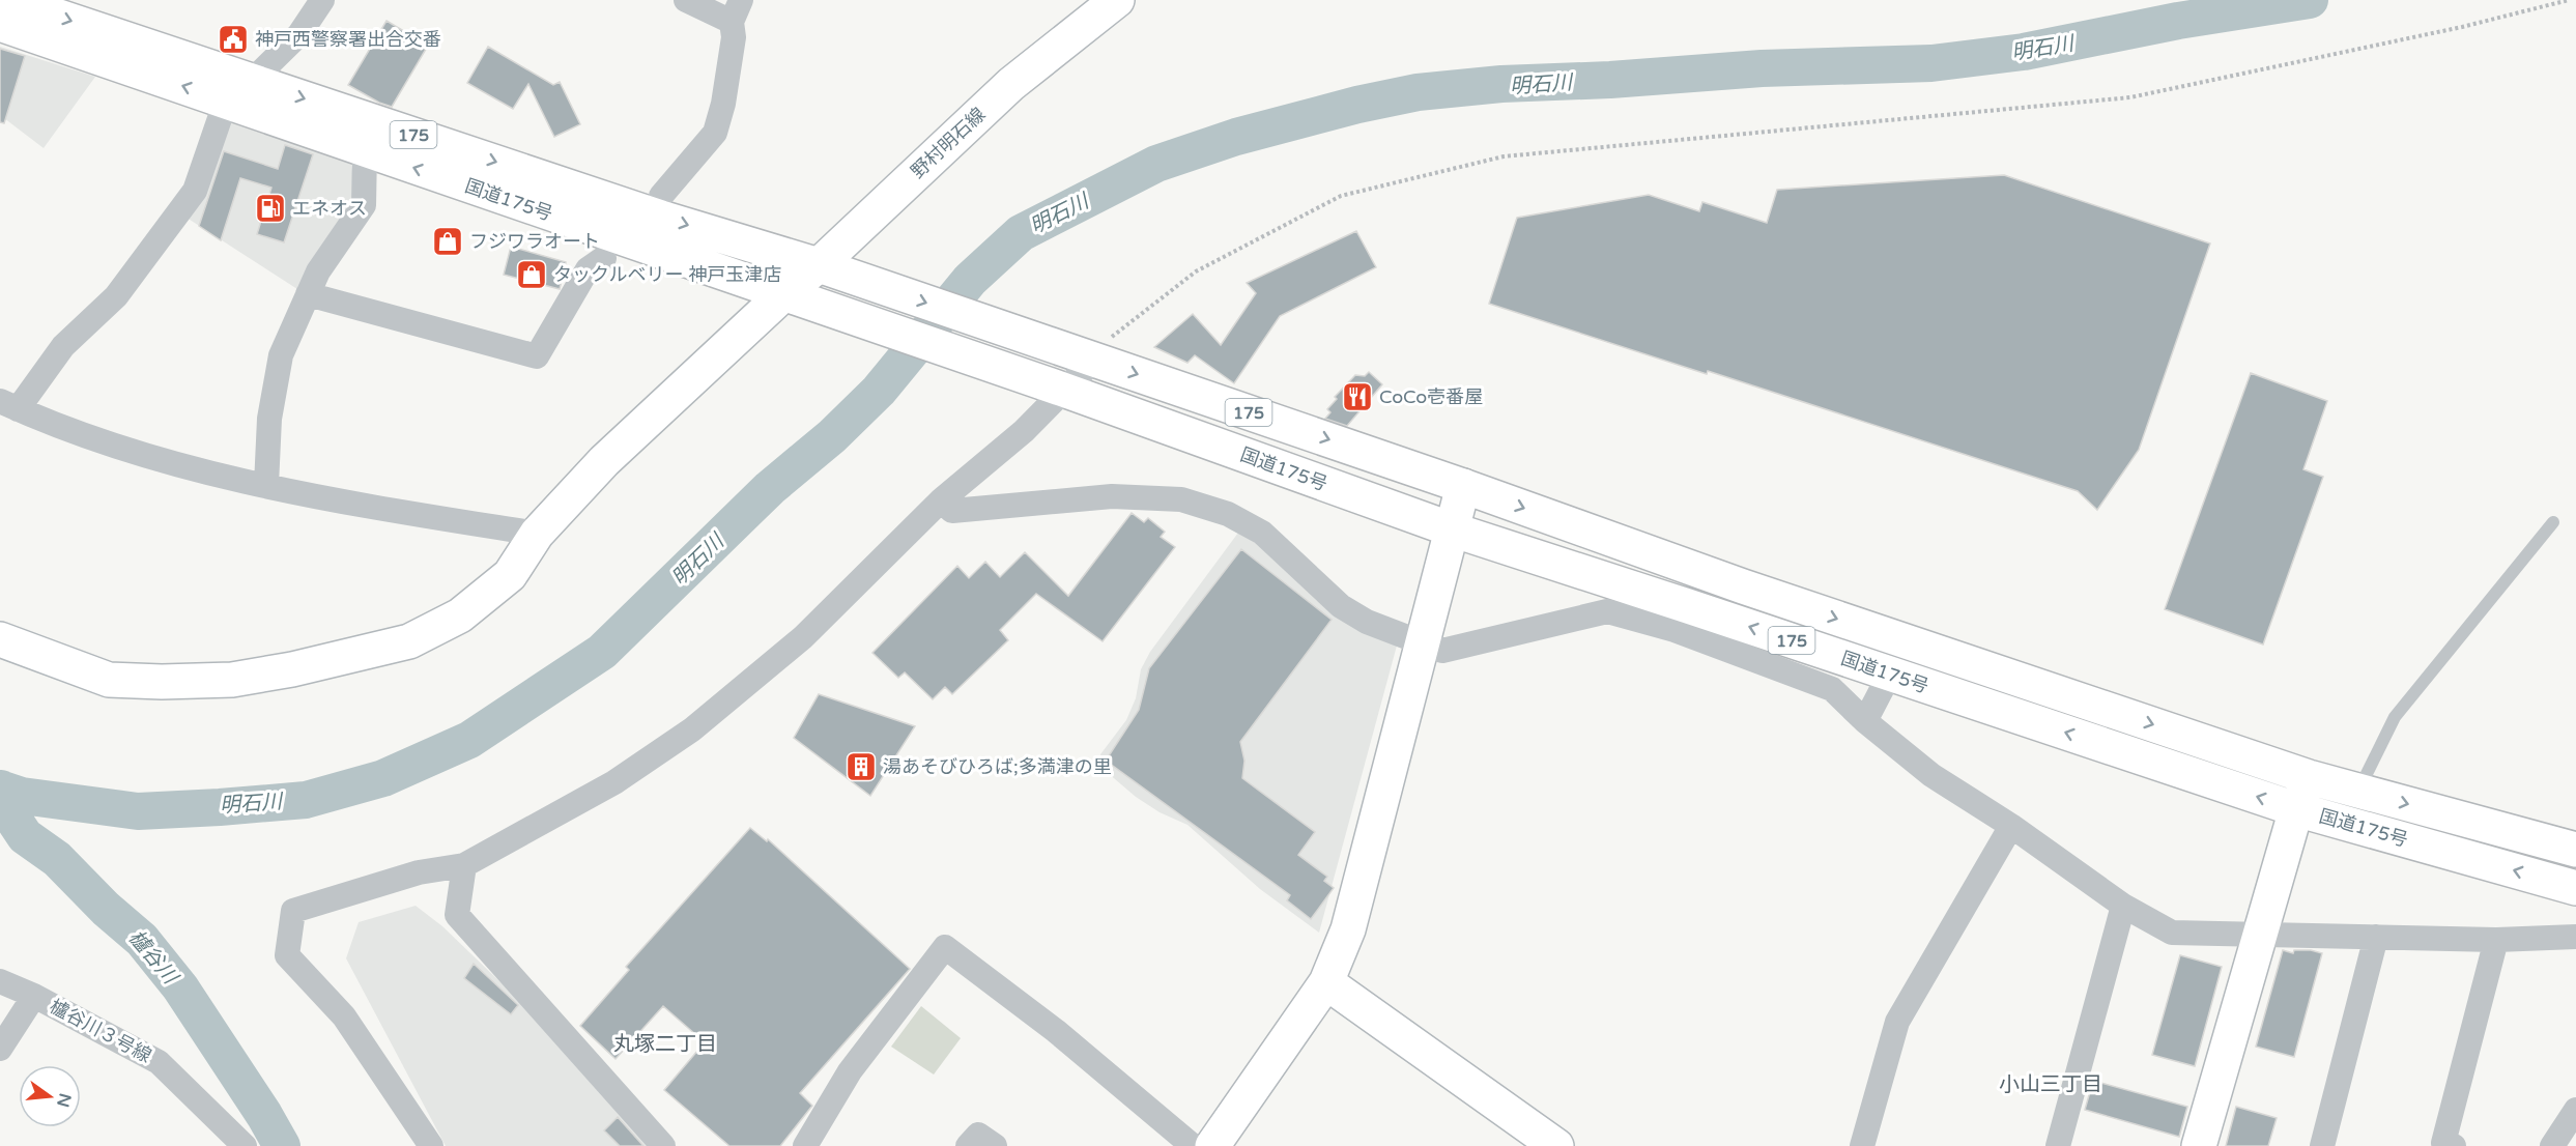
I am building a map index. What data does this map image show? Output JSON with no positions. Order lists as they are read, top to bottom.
{
  "streets": {
    "main road": ["175", "野村明石線", "国道175号"],
    "street": ["櫨谷川３号線"]
  },
  "crossings": [
    ["野村明石線", "国道175号"]
  ],
  "districts": ["丸塚二丁目", "小山三丁目"],
  "water": ["明石川", "櫨谷川"],
  "places": {
    "public building": ["神戸西警察署出合交番"],
    "fuel station": ["エネオス"],
    "shop": ["フジワラオート", "タックルベリー 神戸玉津店"],
    "restaurant": ["CoCo壱番屋"],
    "building": ["湯あそびひろば;多満津の里"]
  },
  "north": "right"
}
